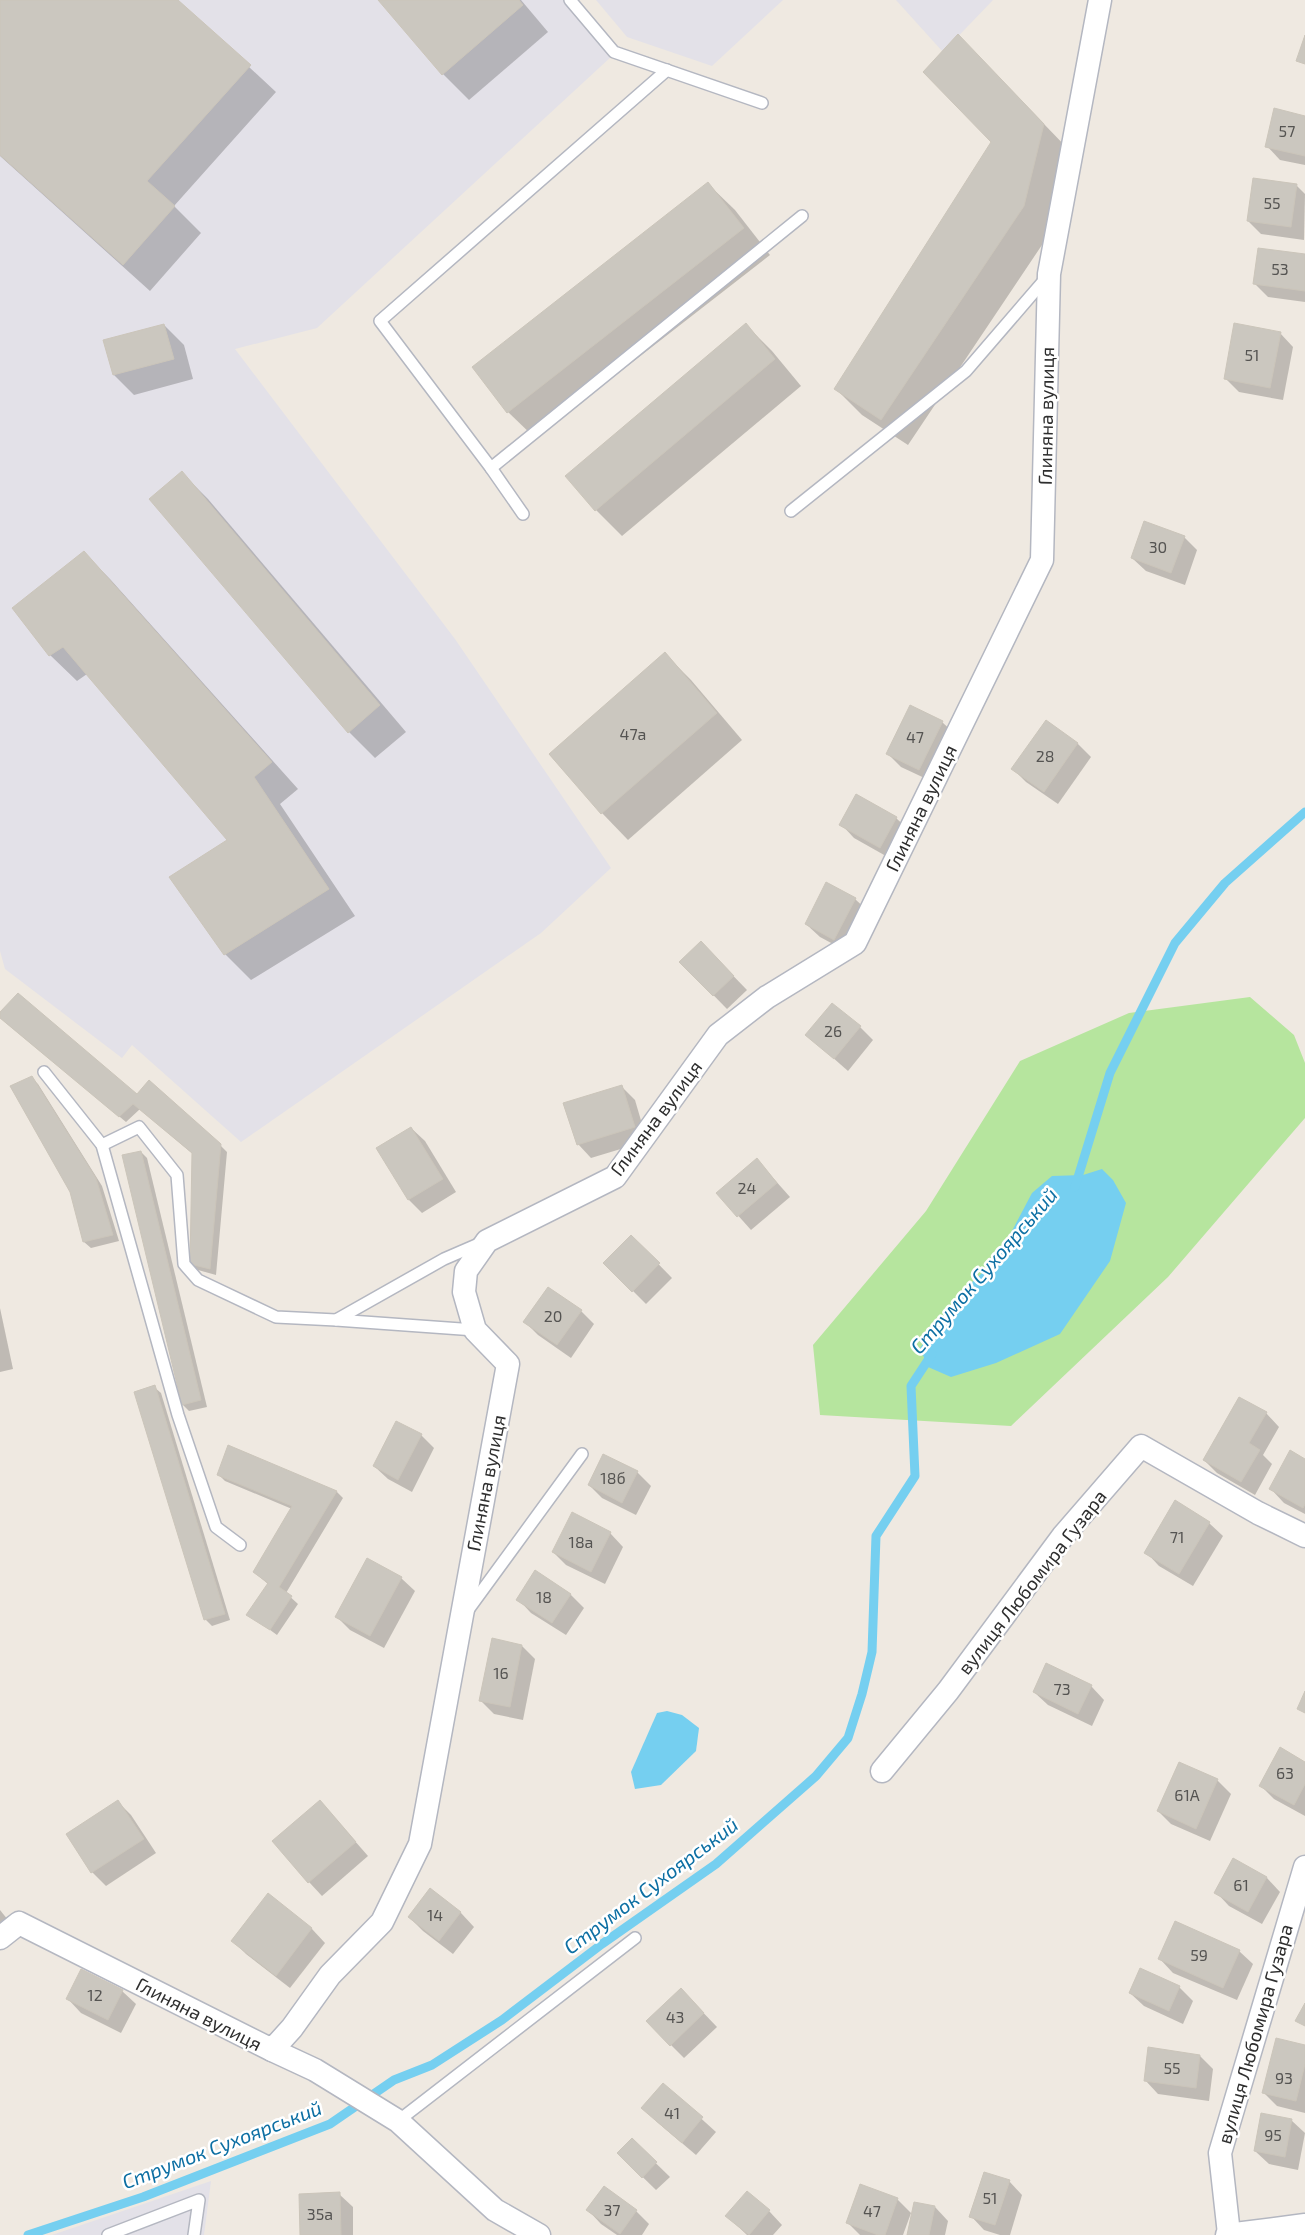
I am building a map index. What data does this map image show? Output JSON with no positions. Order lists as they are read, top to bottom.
{
  "streets": {
    "street": ["Глиняна вулиця", "вулиця Любомира Гузара"]
  },
  "water": ["Струмок Сухоярський"],
  "house_numbers": [
    "57",
    "55",
    "53",
    "51",
    "30",
    "47а",
    "47",
    "28",
    "26",
    "24",
    "20",
    "18б",
    "71",
    "18а",
    "18",
    "16",
    "73",
    "63",
    "61А",
    "61",
    "14",
    "59",
    "12",
    "43",
    "55",
    "93",
    "41",
    "95",
    "51",
    "37",
    "47",
    "35а"
  ]
}
